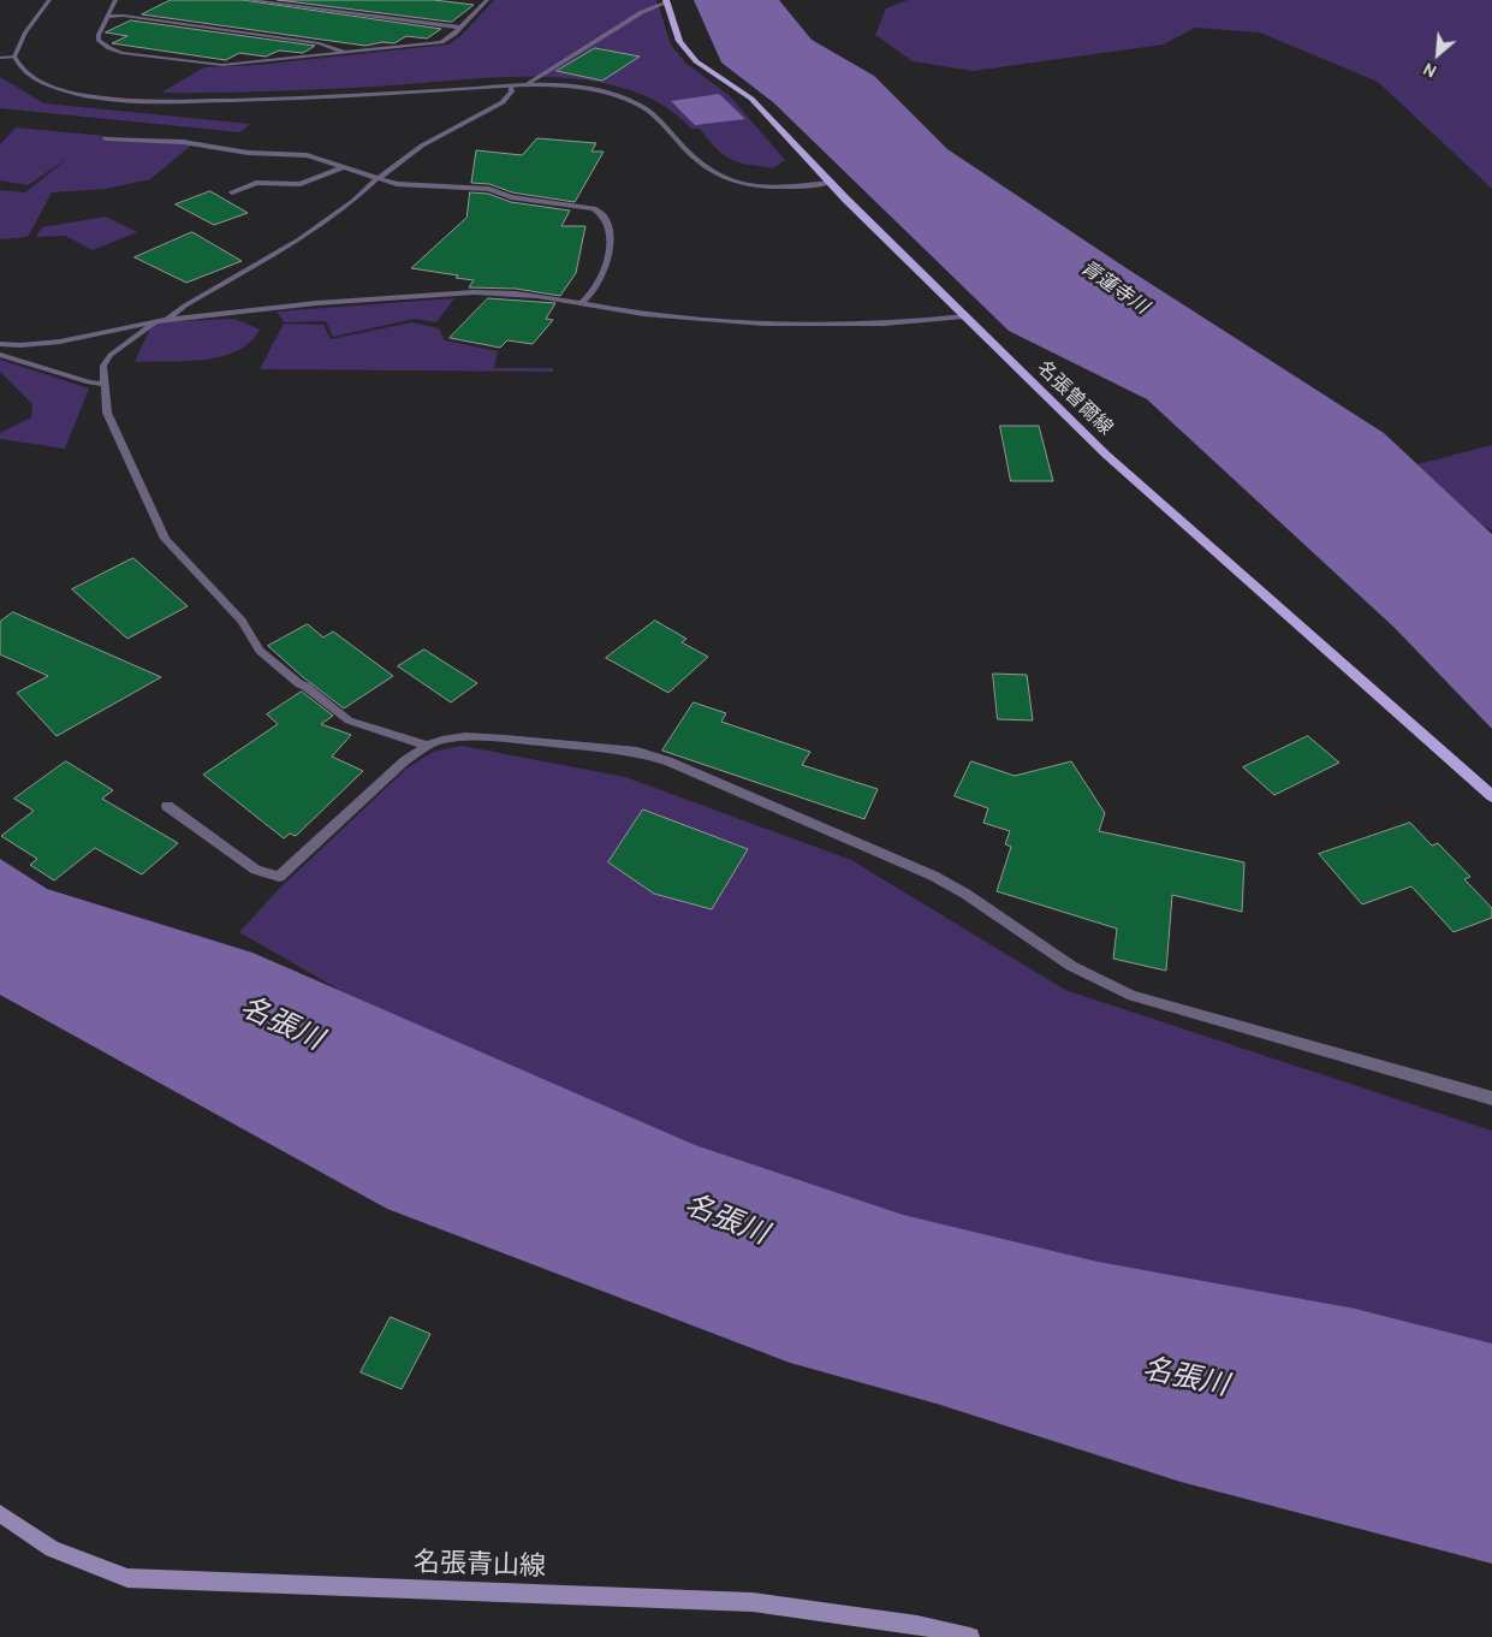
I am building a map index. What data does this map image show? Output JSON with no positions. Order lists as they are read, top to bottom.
{
  "streets": {
    "main road": ["名張曽爾線", "名張青山線"]
  },
  "water": ["青蓮寺川", "名張川"],
  "north": "bottom left"
}
